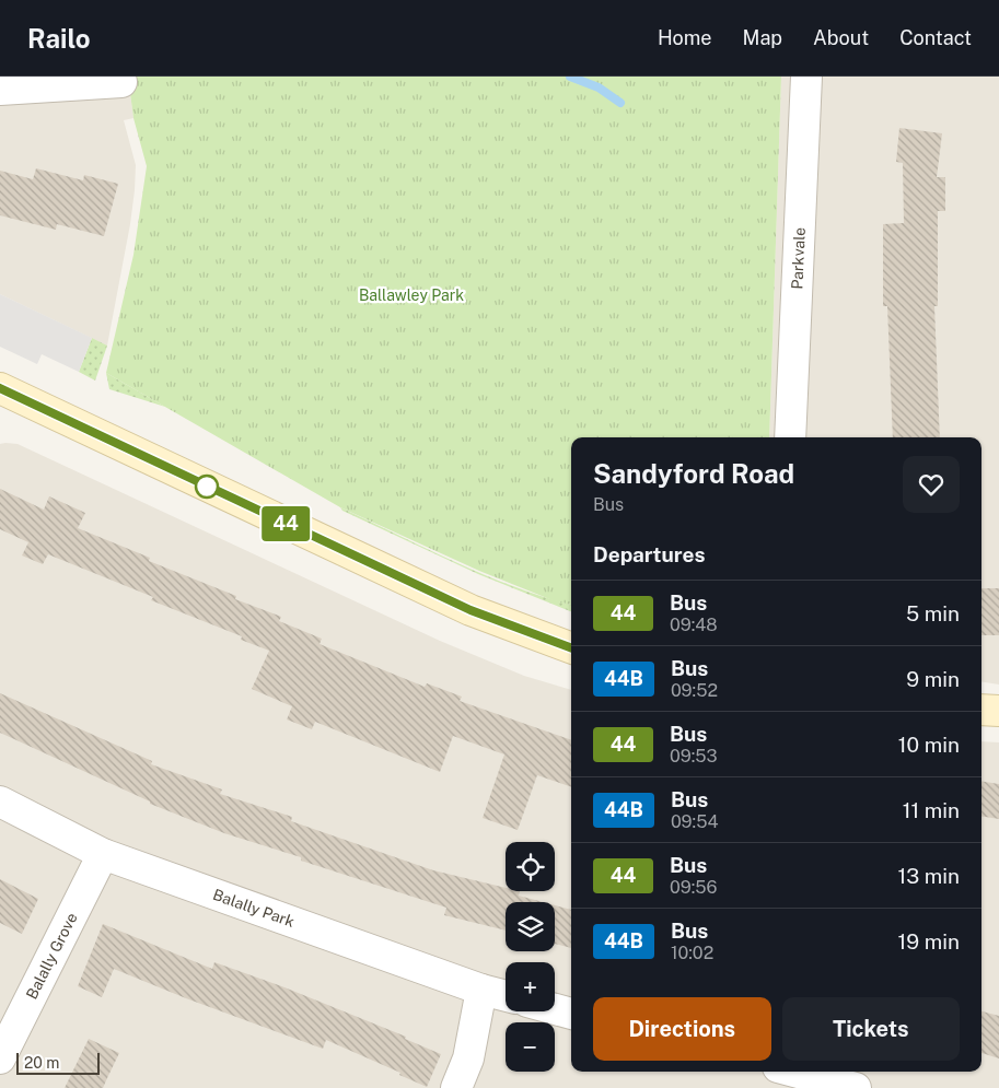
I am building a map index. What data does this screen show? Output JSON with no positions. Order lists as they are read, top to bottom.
{
  "streets": {
    "street": ["Parkvale", "Balally Park", "Balally Grove"]
  },
  "crossings": [
    ["Balally Park", "Balally Grove"]
  ],
  "parks": ["Ballawley Park"],
  "lines": ["bus line 44"],
  "scale_bar": "20 m",
  "page": {
    "header": "Railo",
    "nav": [
      "Home",
      "Map",
      "About",
      "Contact"
    ],
    "on_map": "44",
    "heading": [
      ["Sandyford Road", "Bus"],
      "Departures"
    ],
    "list": [
      {
        "mark": "44",
        "name": "Bus",
        "note": "09:48",
        "value": "5 min"
      },
      {
        "mark": "44B",
        "name": "Bus",
        "note": "09:52",
        "value": "9 min"
      },
      {
        "mark": "44",
        "name": "Bus",
        "note": "09:53",
        "value": "10 min"
      },
      {
        "mark": "44B",
        "name": "Bus",
        "note": "09:54",
        "value": "11 min"
      },
      {
        "mark": "44",
        "name": "Bus",
        "note": "09:56",
        "value": "13 min"
      },
      {
        "mark": "44B",
        "name": "Bus",
        "note": "10:02",
        "value": "19 min"
      }
    ],
    "map_buttons": ["+", "−"],
    "buttons": ["Directions", "Tickets"],
    "scale": "20 m"
  }
}
